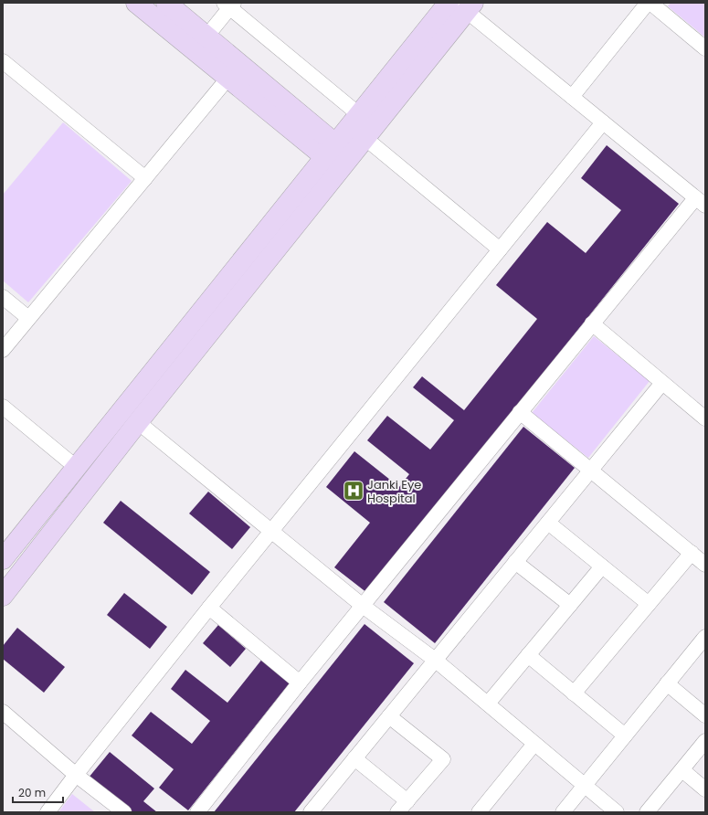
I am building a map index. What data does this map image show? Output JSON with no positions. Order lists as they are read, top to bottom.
{
  "places": {
    "hospital": ["Janki Eye Hospital"]
  },
  "scale_bar": "20 m"
}
